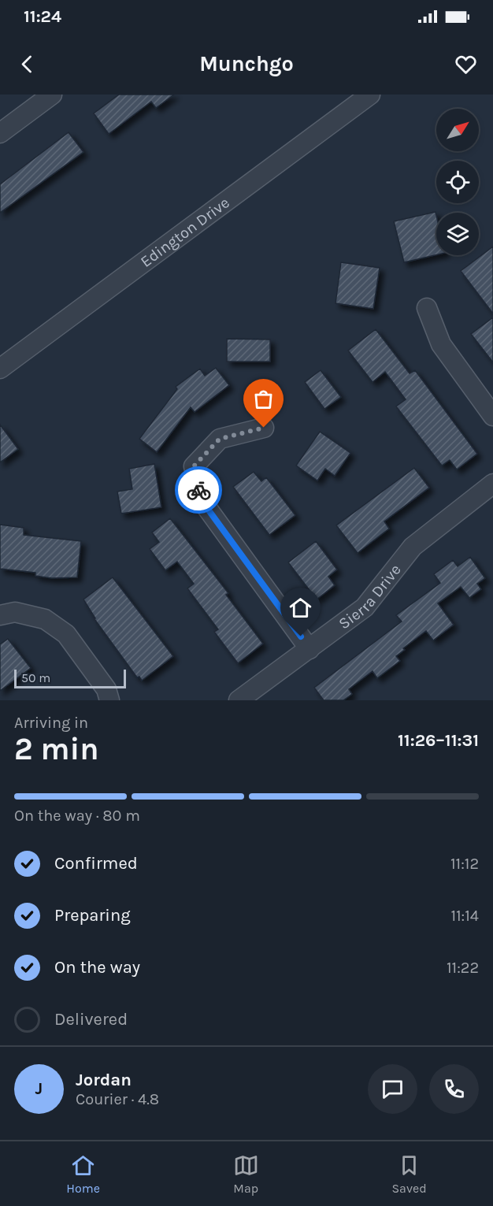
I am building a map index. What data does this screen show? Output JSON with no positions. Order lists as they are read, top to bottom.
{
  "streets": {
    "street": ["Edington Drive", "Sierra Drive"]
  },
  "scale_bar": "50 m",
  "north": "top right",
  "page": {
    "status": "11:24",
    "header": "Munchgo",
    "scale": "50 m",
    "heading": ["2 min", "Arriving in", "11:26–11:31"],
    "panel": ["Jordan", "Courier · 4.8"],
    "bar": "On the way · 80 m",
    "list": [
      ["Confirmed", "11:12"],
      ["Preparing", "11:14"],
      ["On the way", "11:22"],
      "Delivered"
    ],
    "round": "J",
    "tabs": ["Home", "Map", "Saved"]
  }
}
